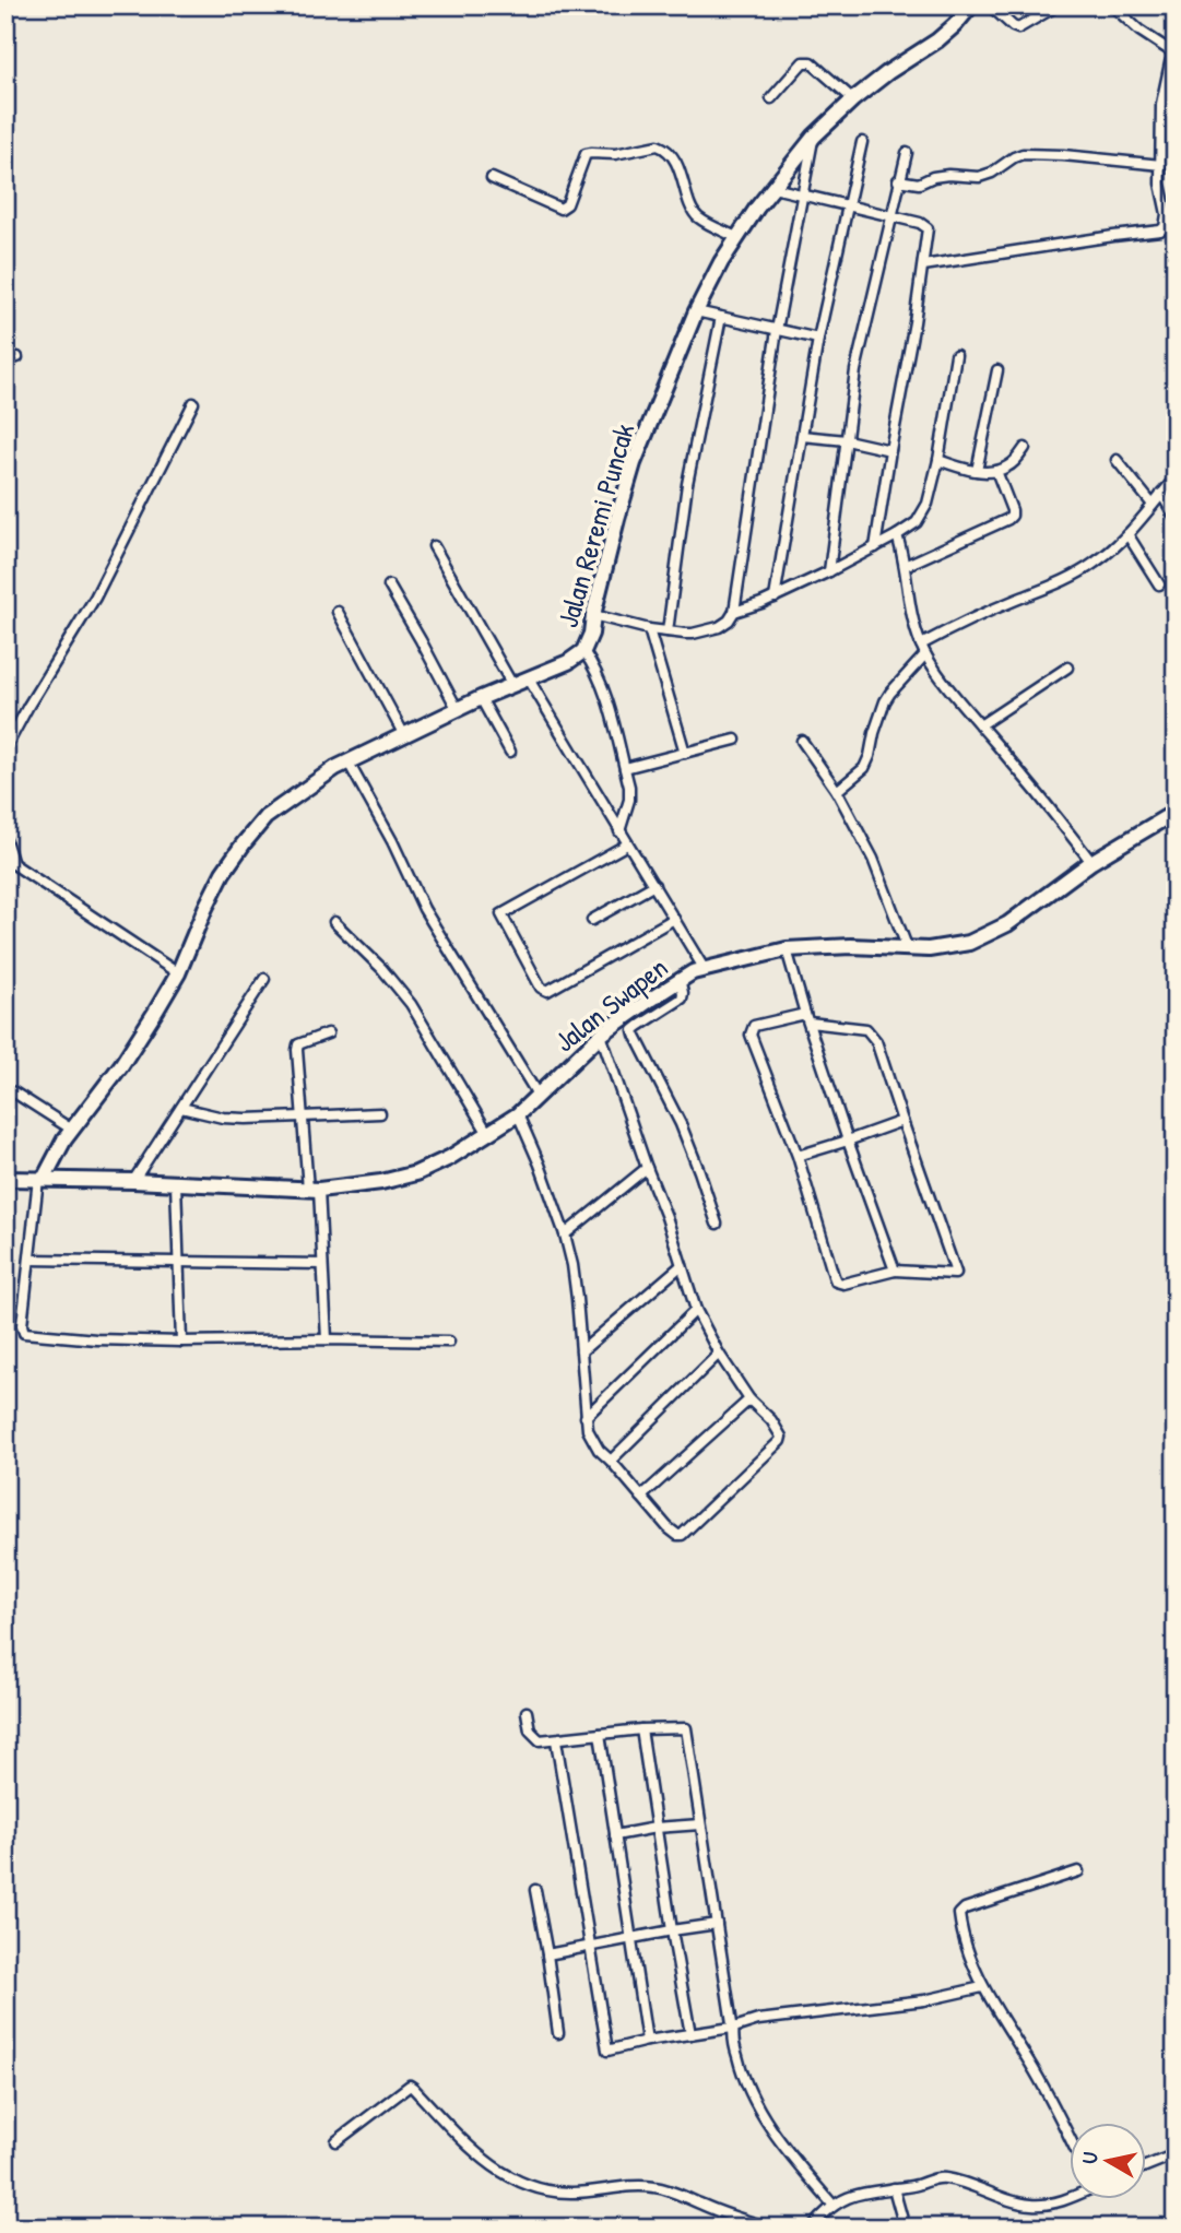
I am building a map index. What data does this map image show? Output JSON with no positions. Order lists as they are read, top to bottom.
{
  "streets": {
    "street": ["Jalan Reremi Puncak", "Jalan Swapen"]
  },
  "north": "left"
}
